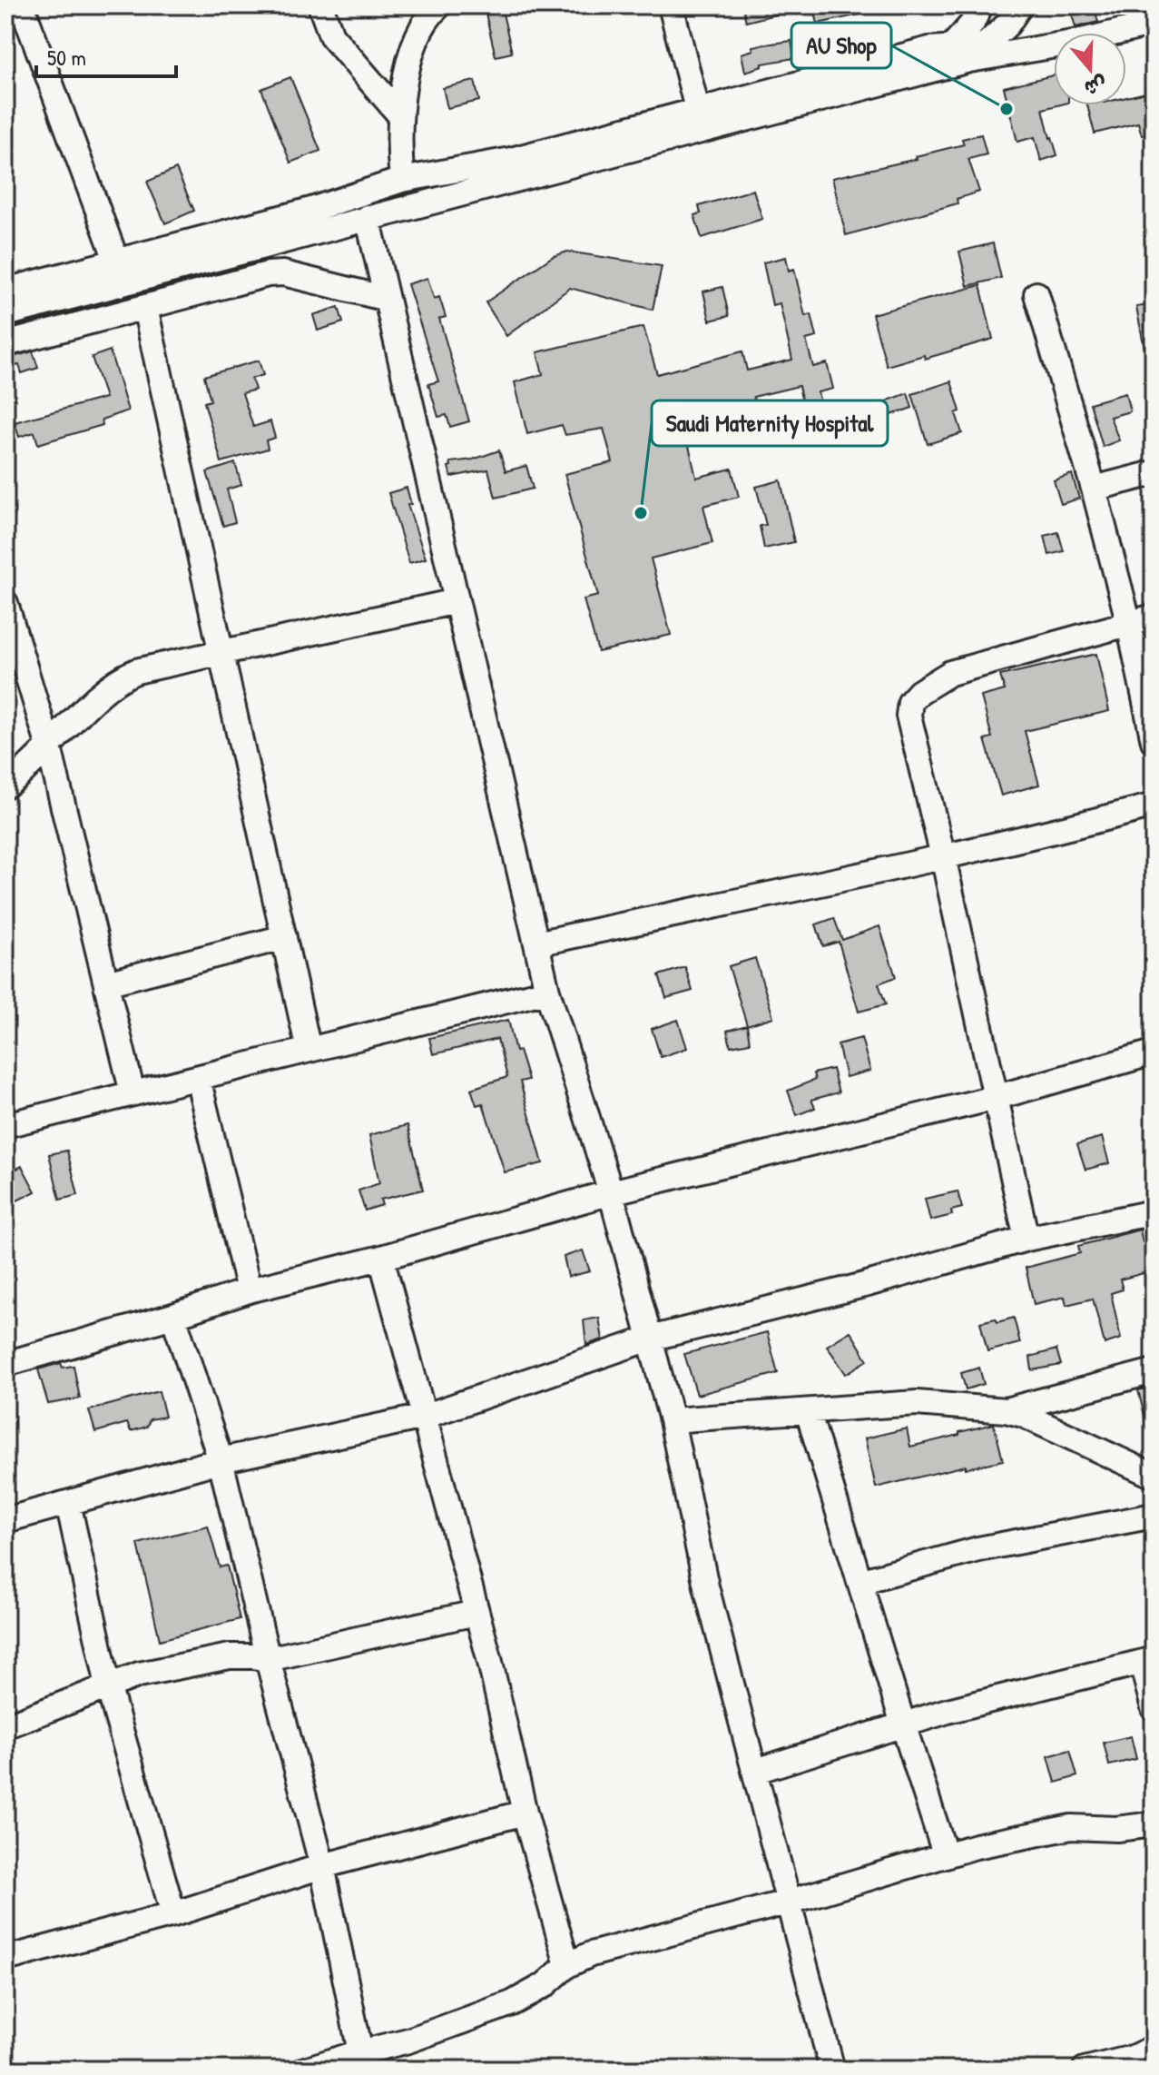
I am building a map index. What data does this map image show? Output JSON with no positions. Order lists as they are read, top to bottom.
{
  "places": ["AU Shop", "Saudi Maternity Hospital"],
  "scale_bar": "50 m",
  "north": "bottom"
}
